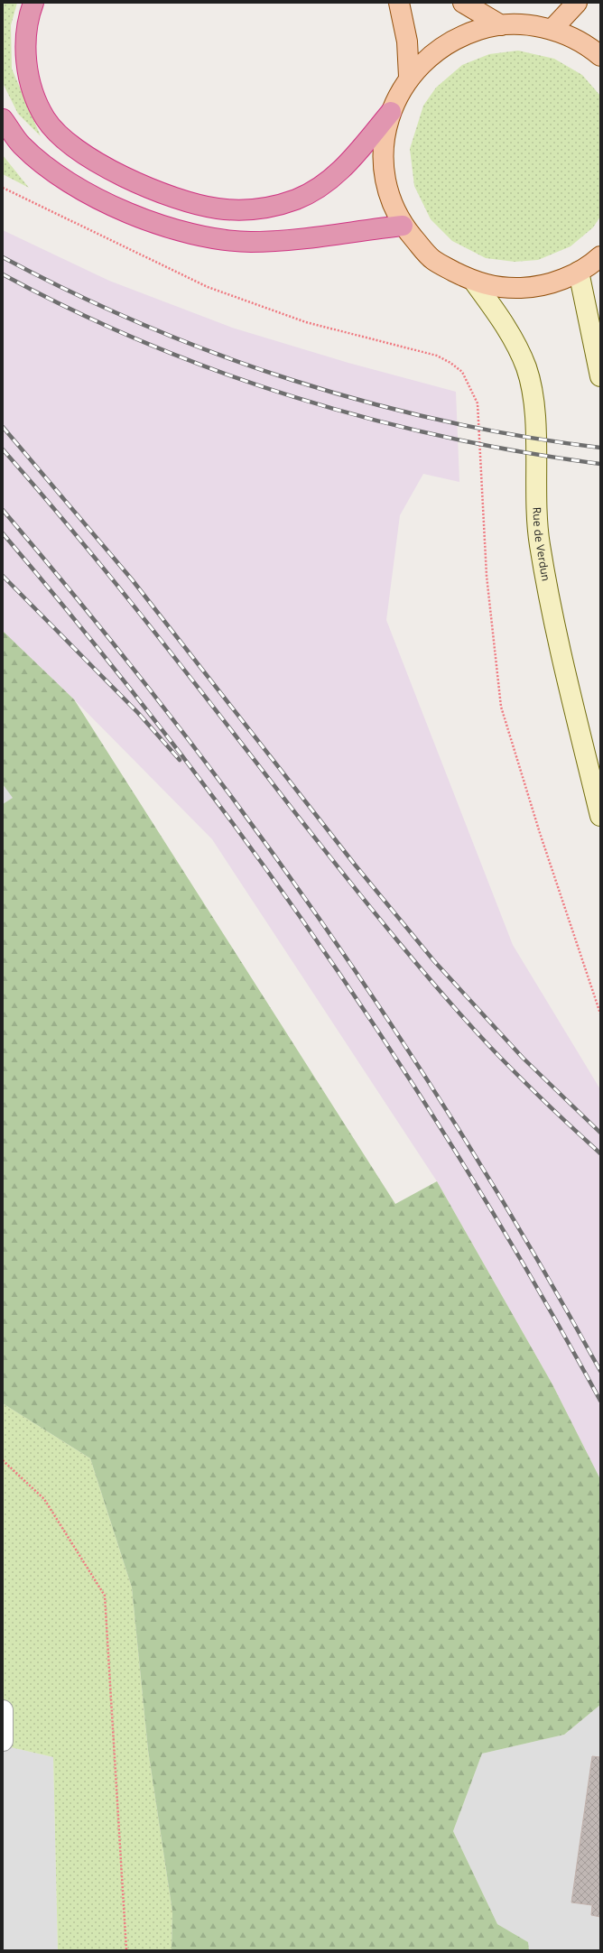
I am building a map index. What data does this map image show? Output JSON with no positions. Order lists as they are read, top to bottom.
{
  "streets": {
    "main road": ["Rue de Verdun"]
  }
}
